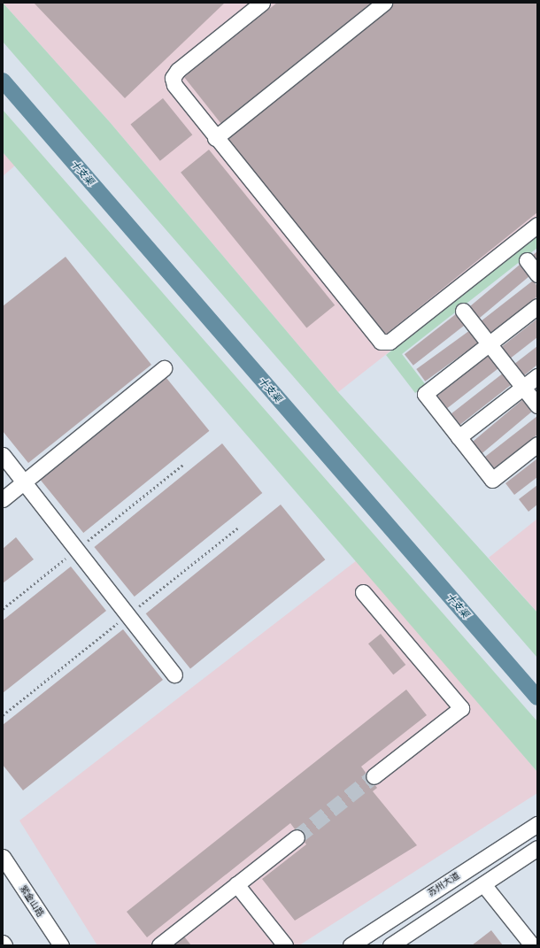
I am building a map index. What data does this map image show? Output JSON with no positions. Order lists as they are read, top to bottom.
{
  "streets": {
    "street": ["苏州大道", "紫金山路"]
  },
  "water": ["十支渠"]
}
